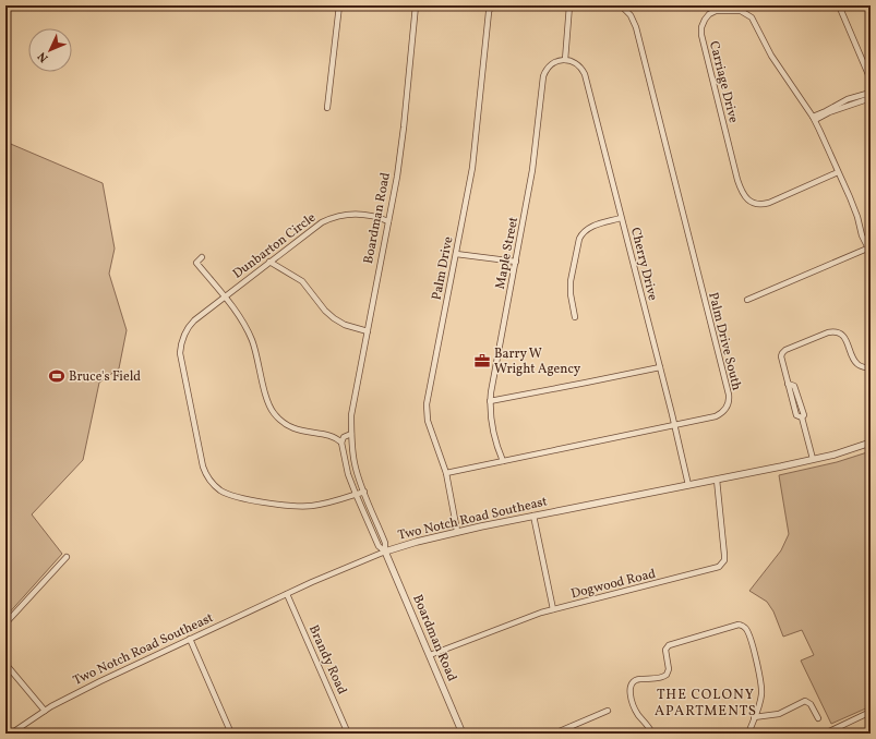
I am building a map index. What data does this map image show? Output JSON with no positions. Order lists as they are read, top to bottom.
{
  "streets": {
    "street": [
      "Carriage Drive",
      "Boardman Road",
      "Dunbarton Circle",
      "Maple Street",
      "Cherry Drive",
      "Palm Drive",
      "Palm Drive South",
      "Two Notch Road Southeast",
      "Dogwood Road",
      "Brandy Road"
    ]
  },
  "crossings": [
    ["Boardman Road", "Dunbarton Circle"],
    ["Boardman Road", "Two Notch Road Southeast"],
    ["Boardman Road", "Dogwood Road"],
    ["Maple Street", "Cherry Drive"],
    ["Maple Street", "Palm Drive South"],
    ["Cherry Drive", "Palm Drive South"],
    ["Cherry Drive", "Two Notch Road Southeast"],
    ["Palm Drive", "Palm Drive South"],
    ["Palm Drive", "Two Notch Road Southeast"],
    ["Two Notch Road Southeast", "Dogwood Road"],
    ["Two Notch Road Southeast", "Brandy Road"]
  ],
  "districts": ["THE COLONY APARTMENTS"],
  "places": {
    "office": ["Barry W Wright Agency"],
    "sports": ["Bruce's Field"]
  },
  "north": "bottom left"
}
